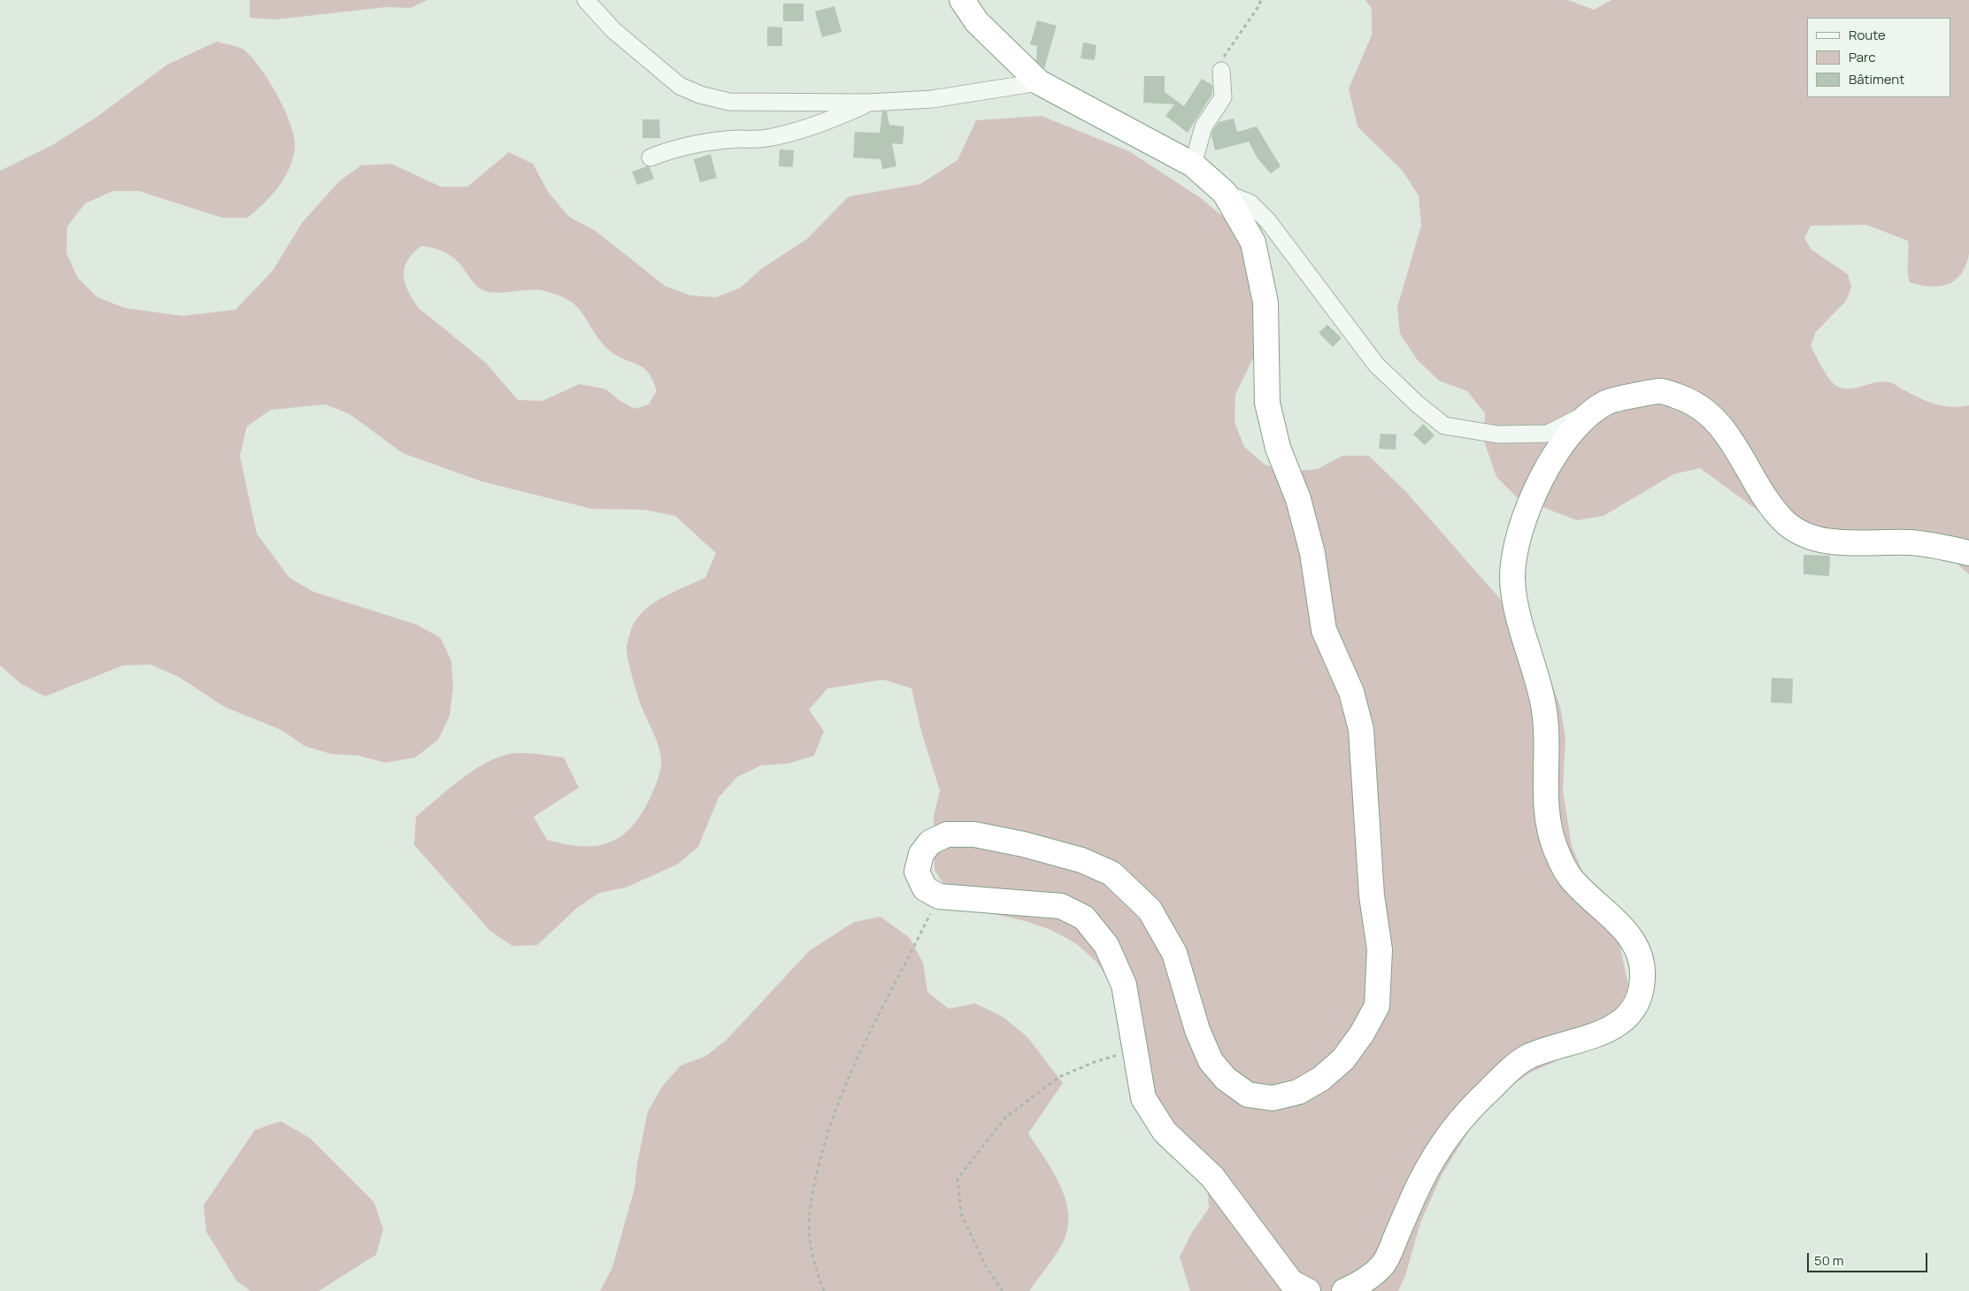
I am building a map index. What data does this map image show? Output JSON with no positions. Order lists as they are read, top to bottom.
{
  "legend": ["Route", "Parc", "Bâtiment"],
  "scale_bar": "50 m"
}
